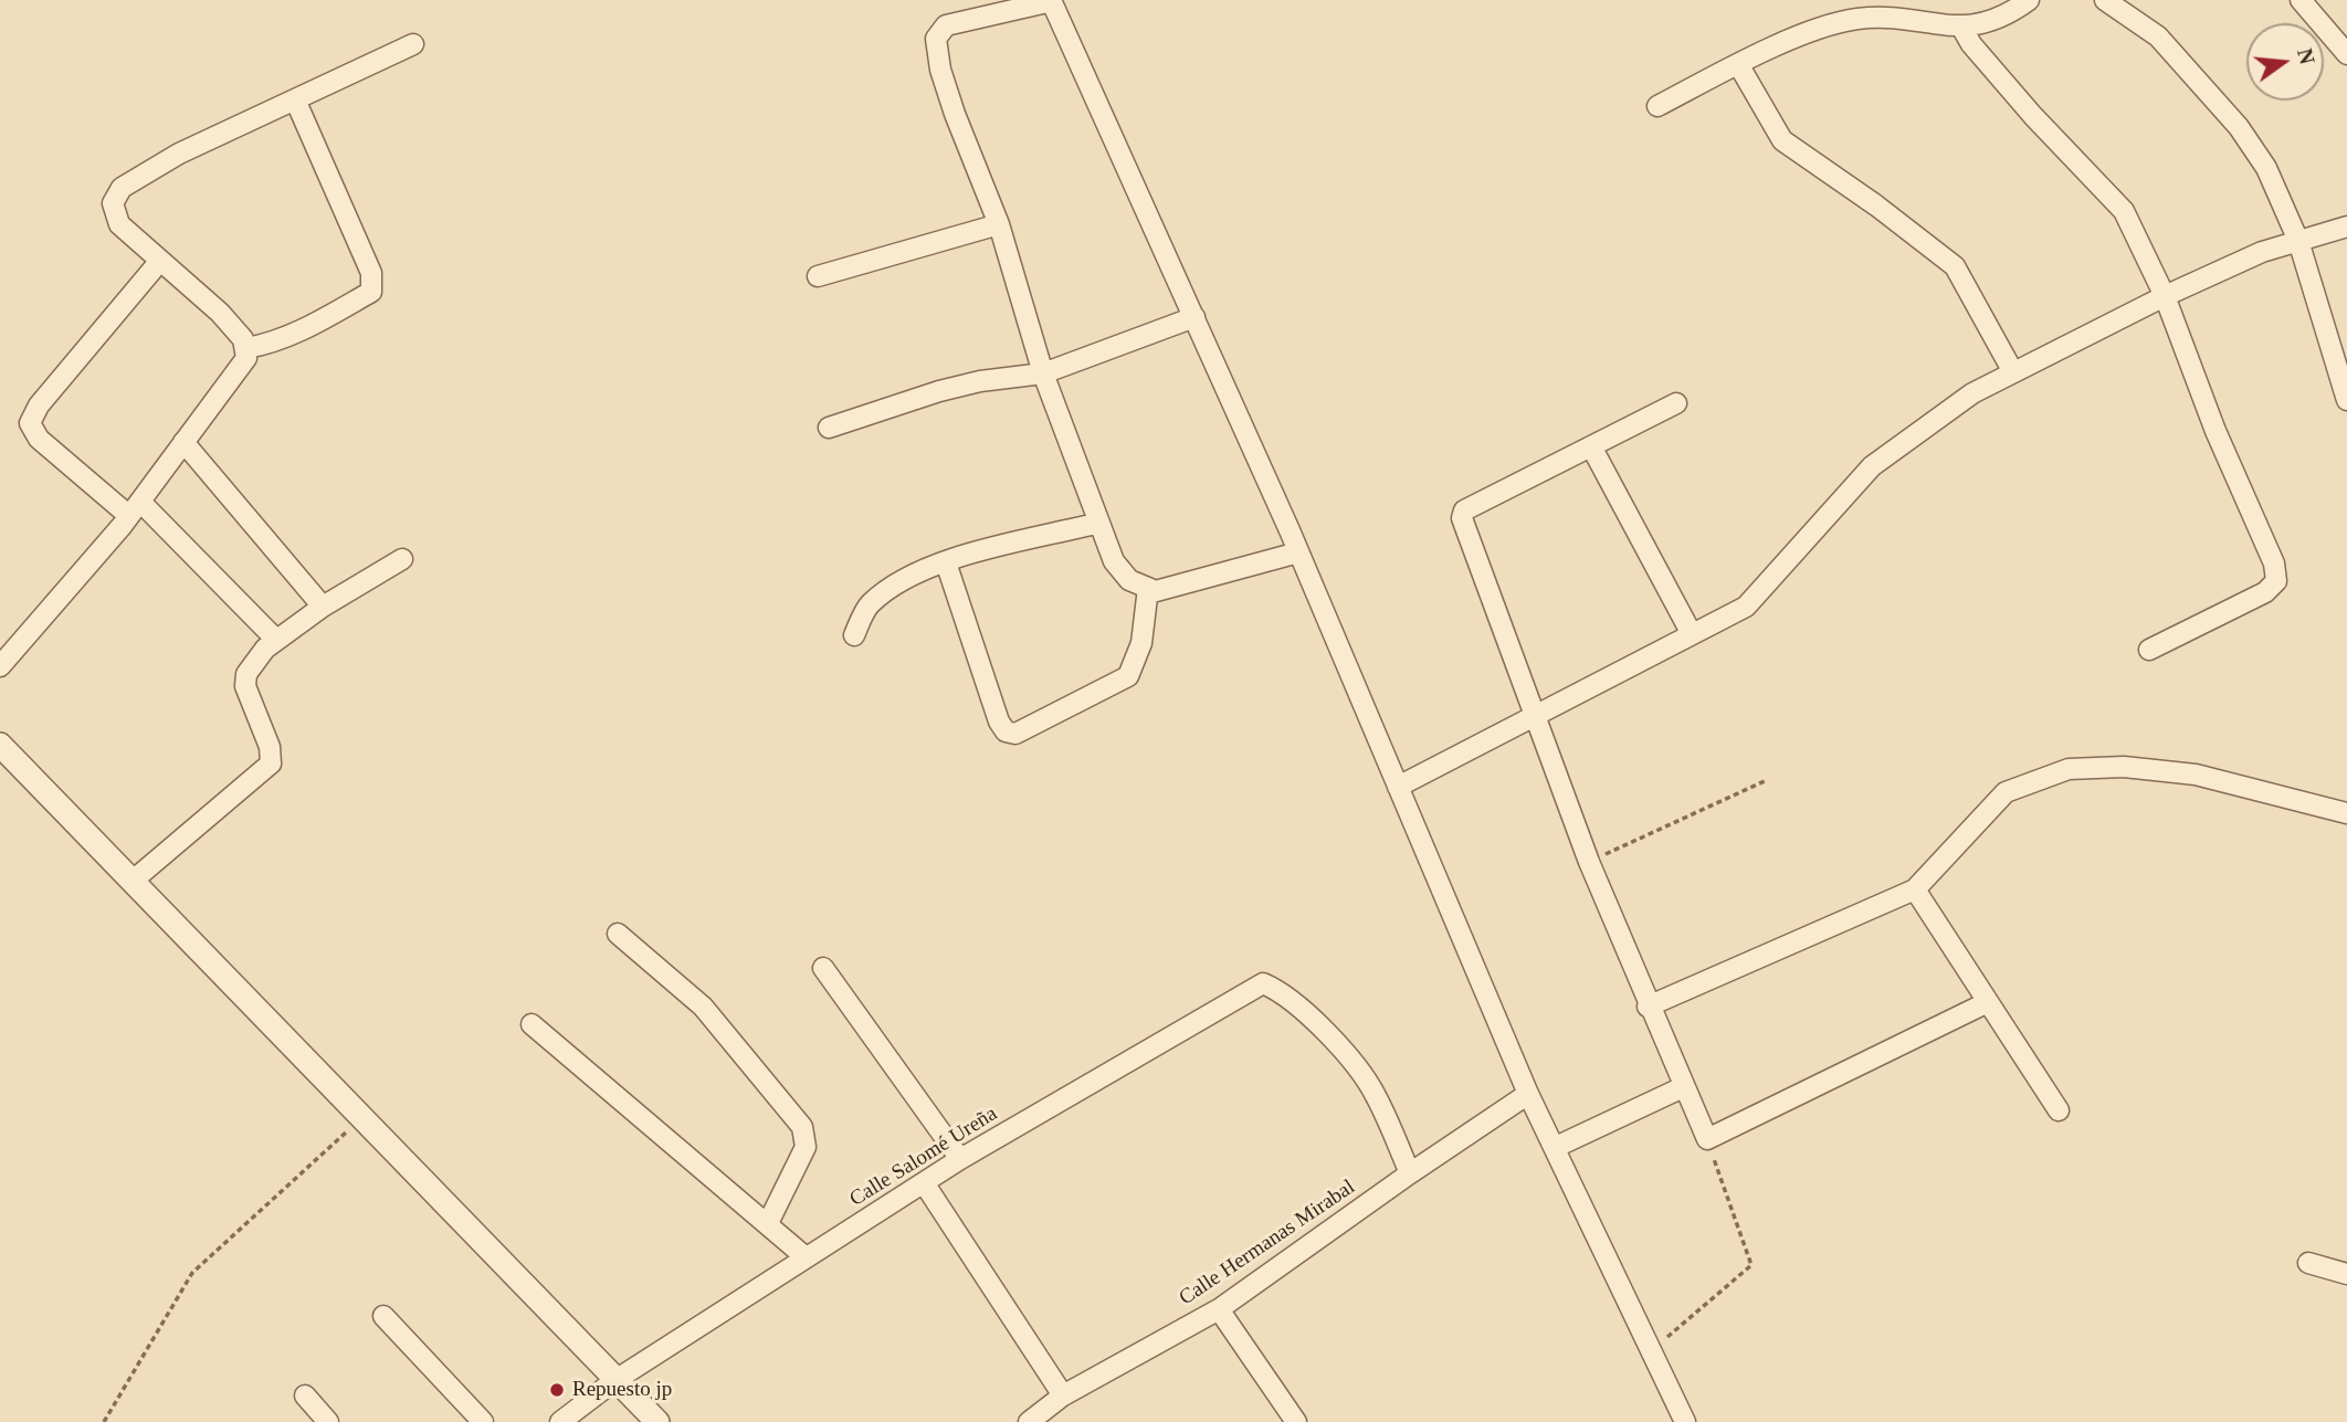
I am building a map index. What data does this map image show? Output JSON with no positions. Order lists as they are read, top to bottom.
{
  "streets": {
    "street": ["Calle Salomé Ureña", "Calle Hermanas Mirabal"]
  },
  "crossings": [
    ["Calle Salomé Ureña", "Calle Hermanas Mirabal"]
  ],
  "places": ["Repuesto jp"],
  "north": "right"
}
